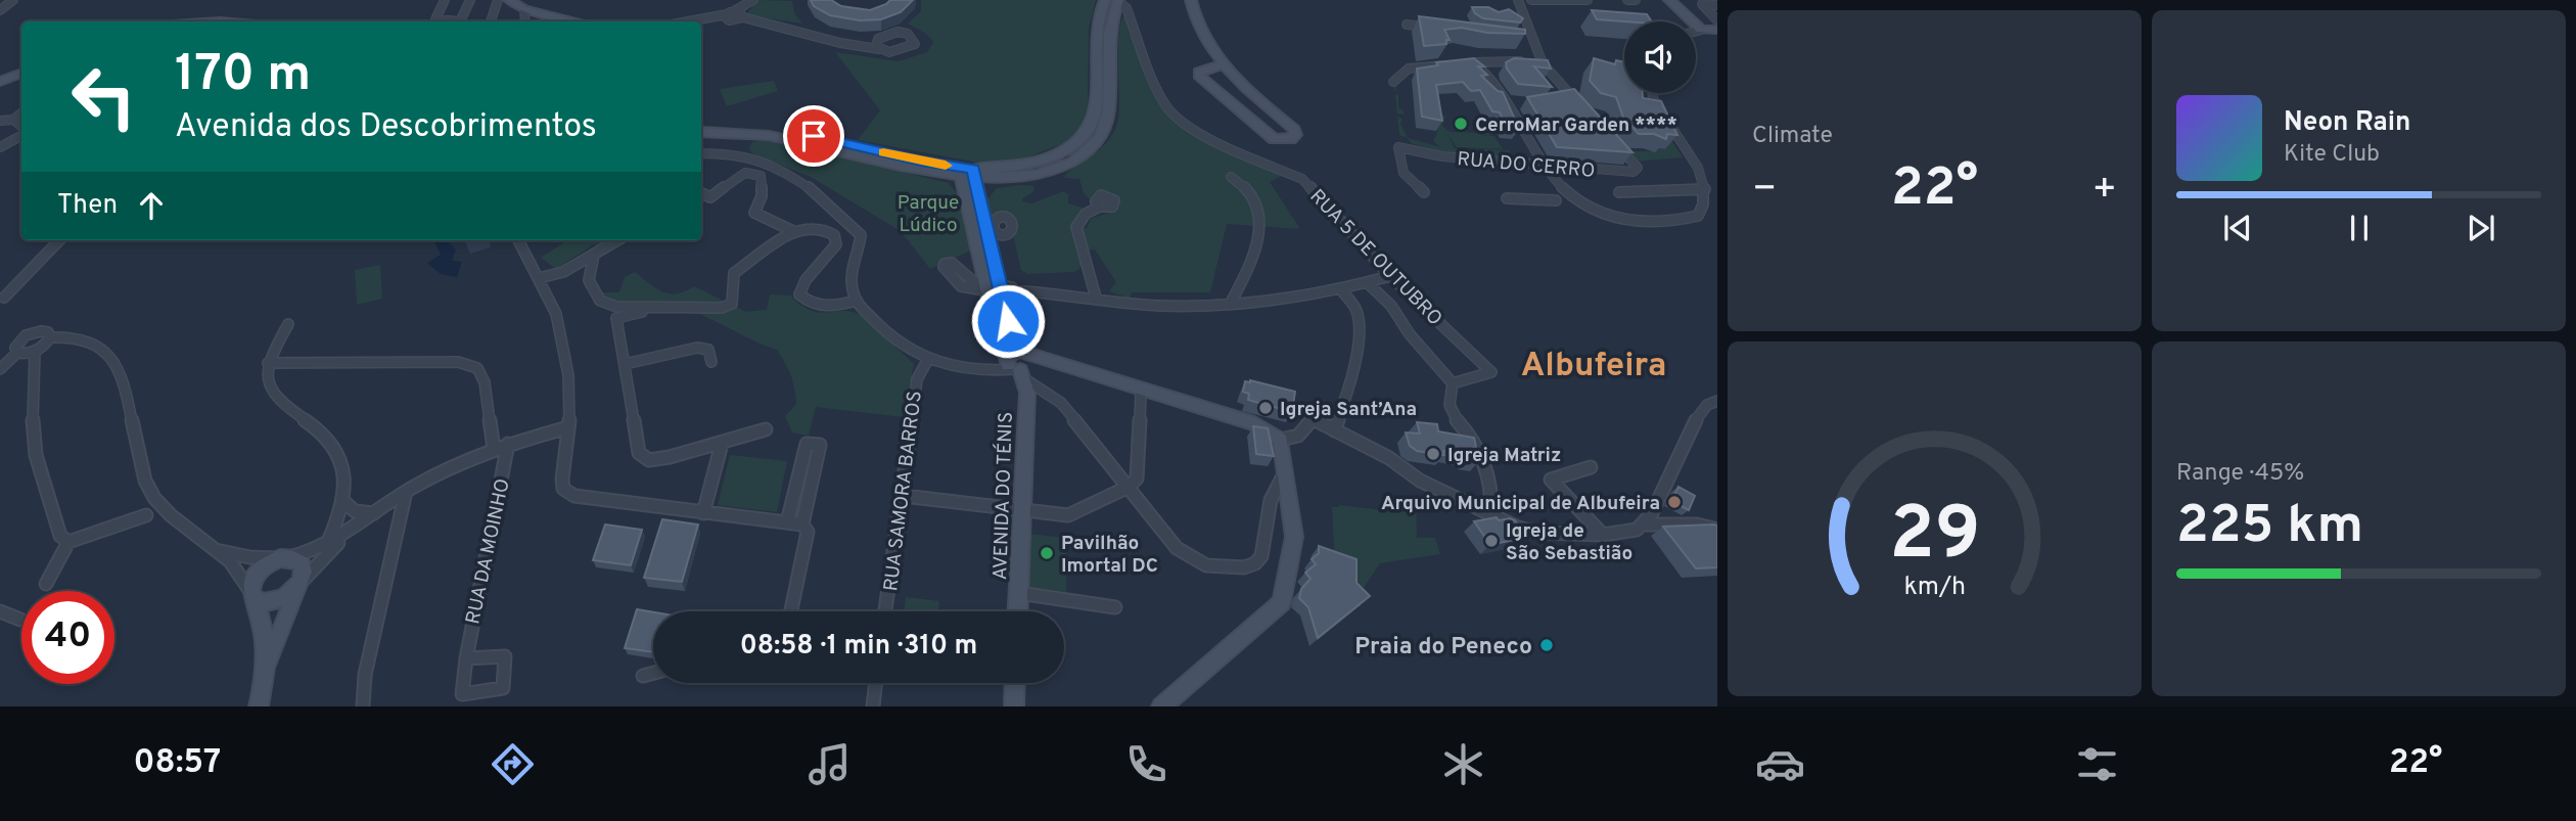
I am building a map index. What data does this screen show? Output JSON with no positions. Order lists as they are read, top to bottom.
{
  "streets": {
    "street": [
      "RUA DO CERRO",
      "RUA 5 DE OUTUBRO",
      "RUA SAMORA BARROS",
      "AVENIDA DO TÉNIS",
      "RUA DA MOINHO"
    ]
  },
  "districts": ["Albufeira"],
  "parks": ["Parque Lúdico"],
  "places": [
    "CerroMar Garden ****",
    "Igreja Sant’Ana",
    "Igreja Matriz",
    "Arquivo Municipal de Albufeira",
    "Igreja de São Sebastião",
    "Pavilhão Imortal DC",
    "Praia do Peneco"
  ],
  "page": {
    "tile": [
      "Climate",
      ["Range · 45%", "225 km"]
    ],
    "turn": ["170 m", "Avenida dos Descobrimentos"],
    "song": ["Neon Rain", "Kite Club"],
    "heat": ["−", "22°", "+"],
    "then": "Then",
    "limit": "40",
    "trip": "08:58 · 1 min · 310 m",
    "tabs": ["08:57", "22°"],
    "gauge": ["29", "km/h"]
  }
}
